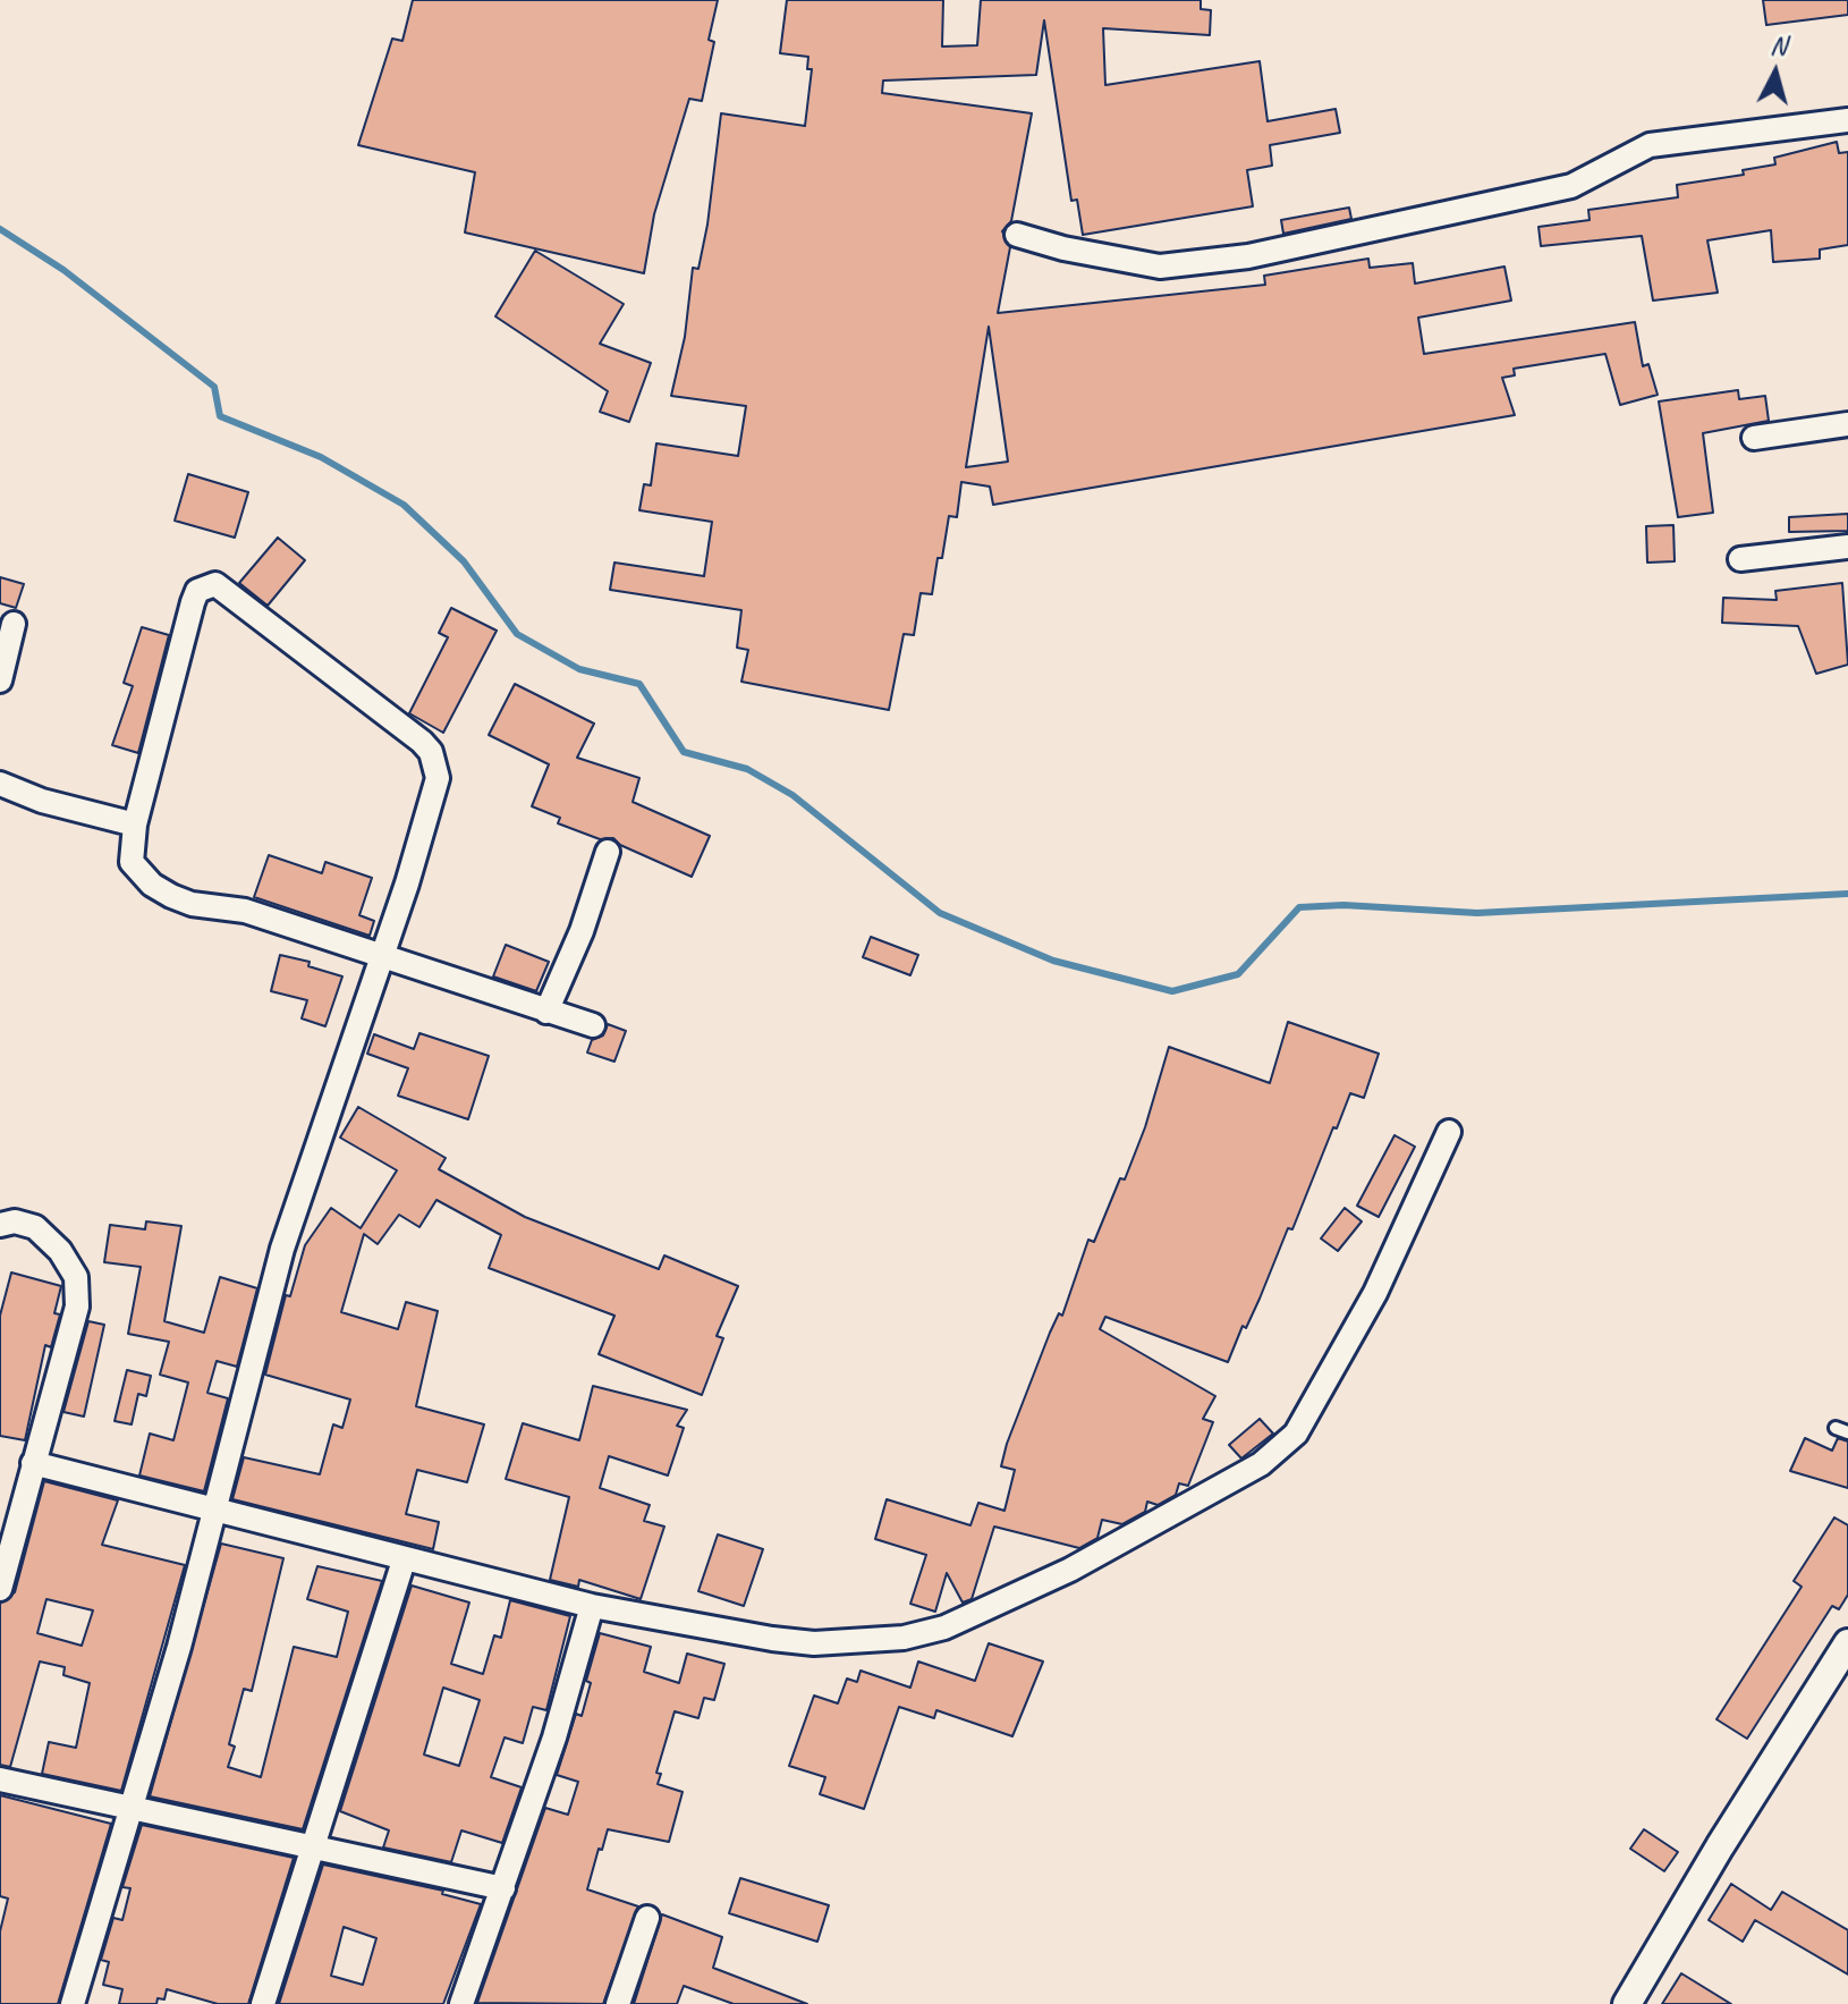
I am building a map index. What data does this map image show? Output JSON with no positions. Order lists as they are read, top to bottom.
{
  "north": "top"
}
